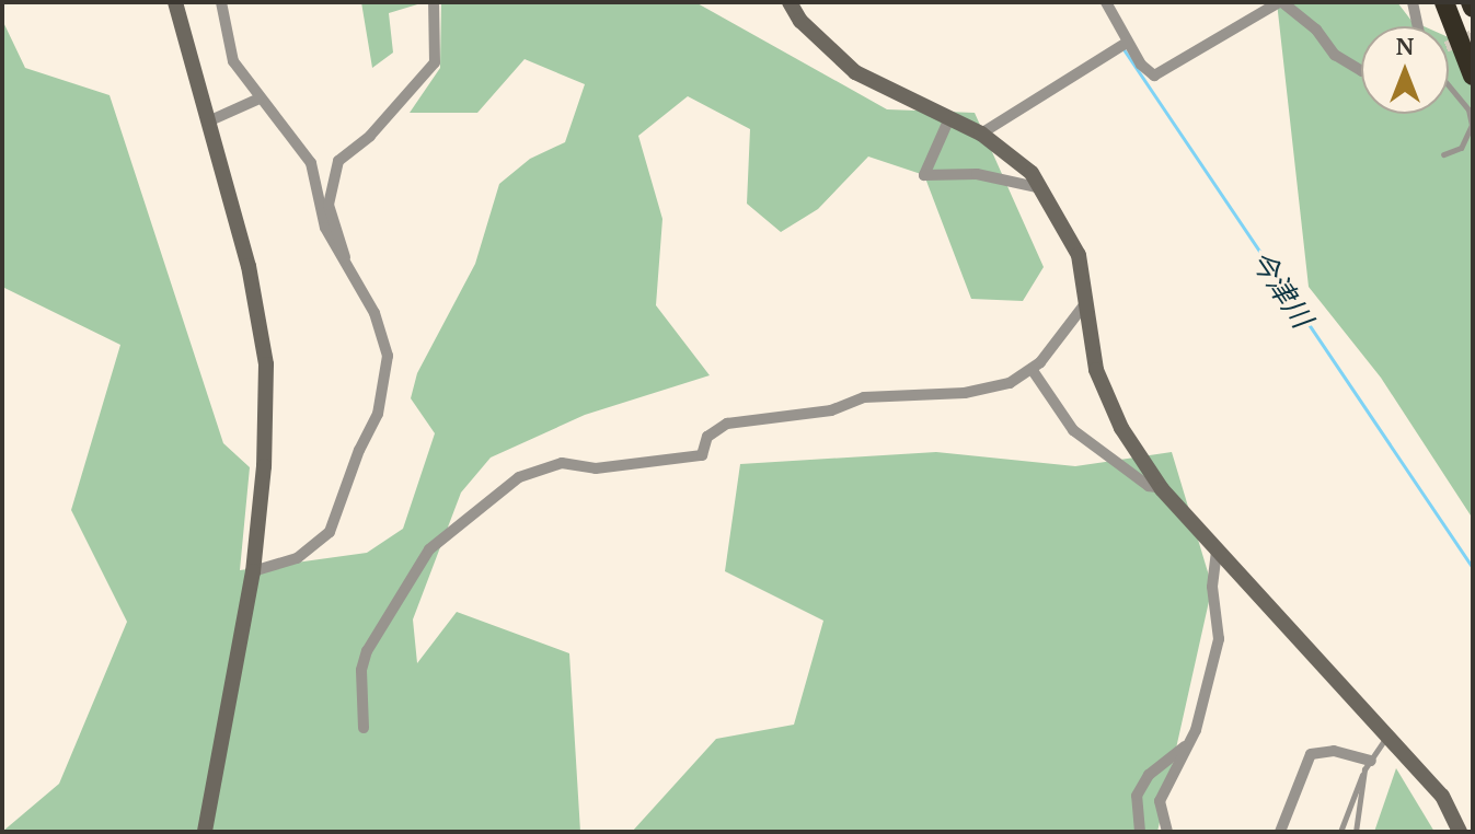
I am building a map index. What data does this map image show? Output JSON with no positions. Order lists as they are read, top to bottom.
{
  "water": ["今津川"],
  "north": "top"
}
